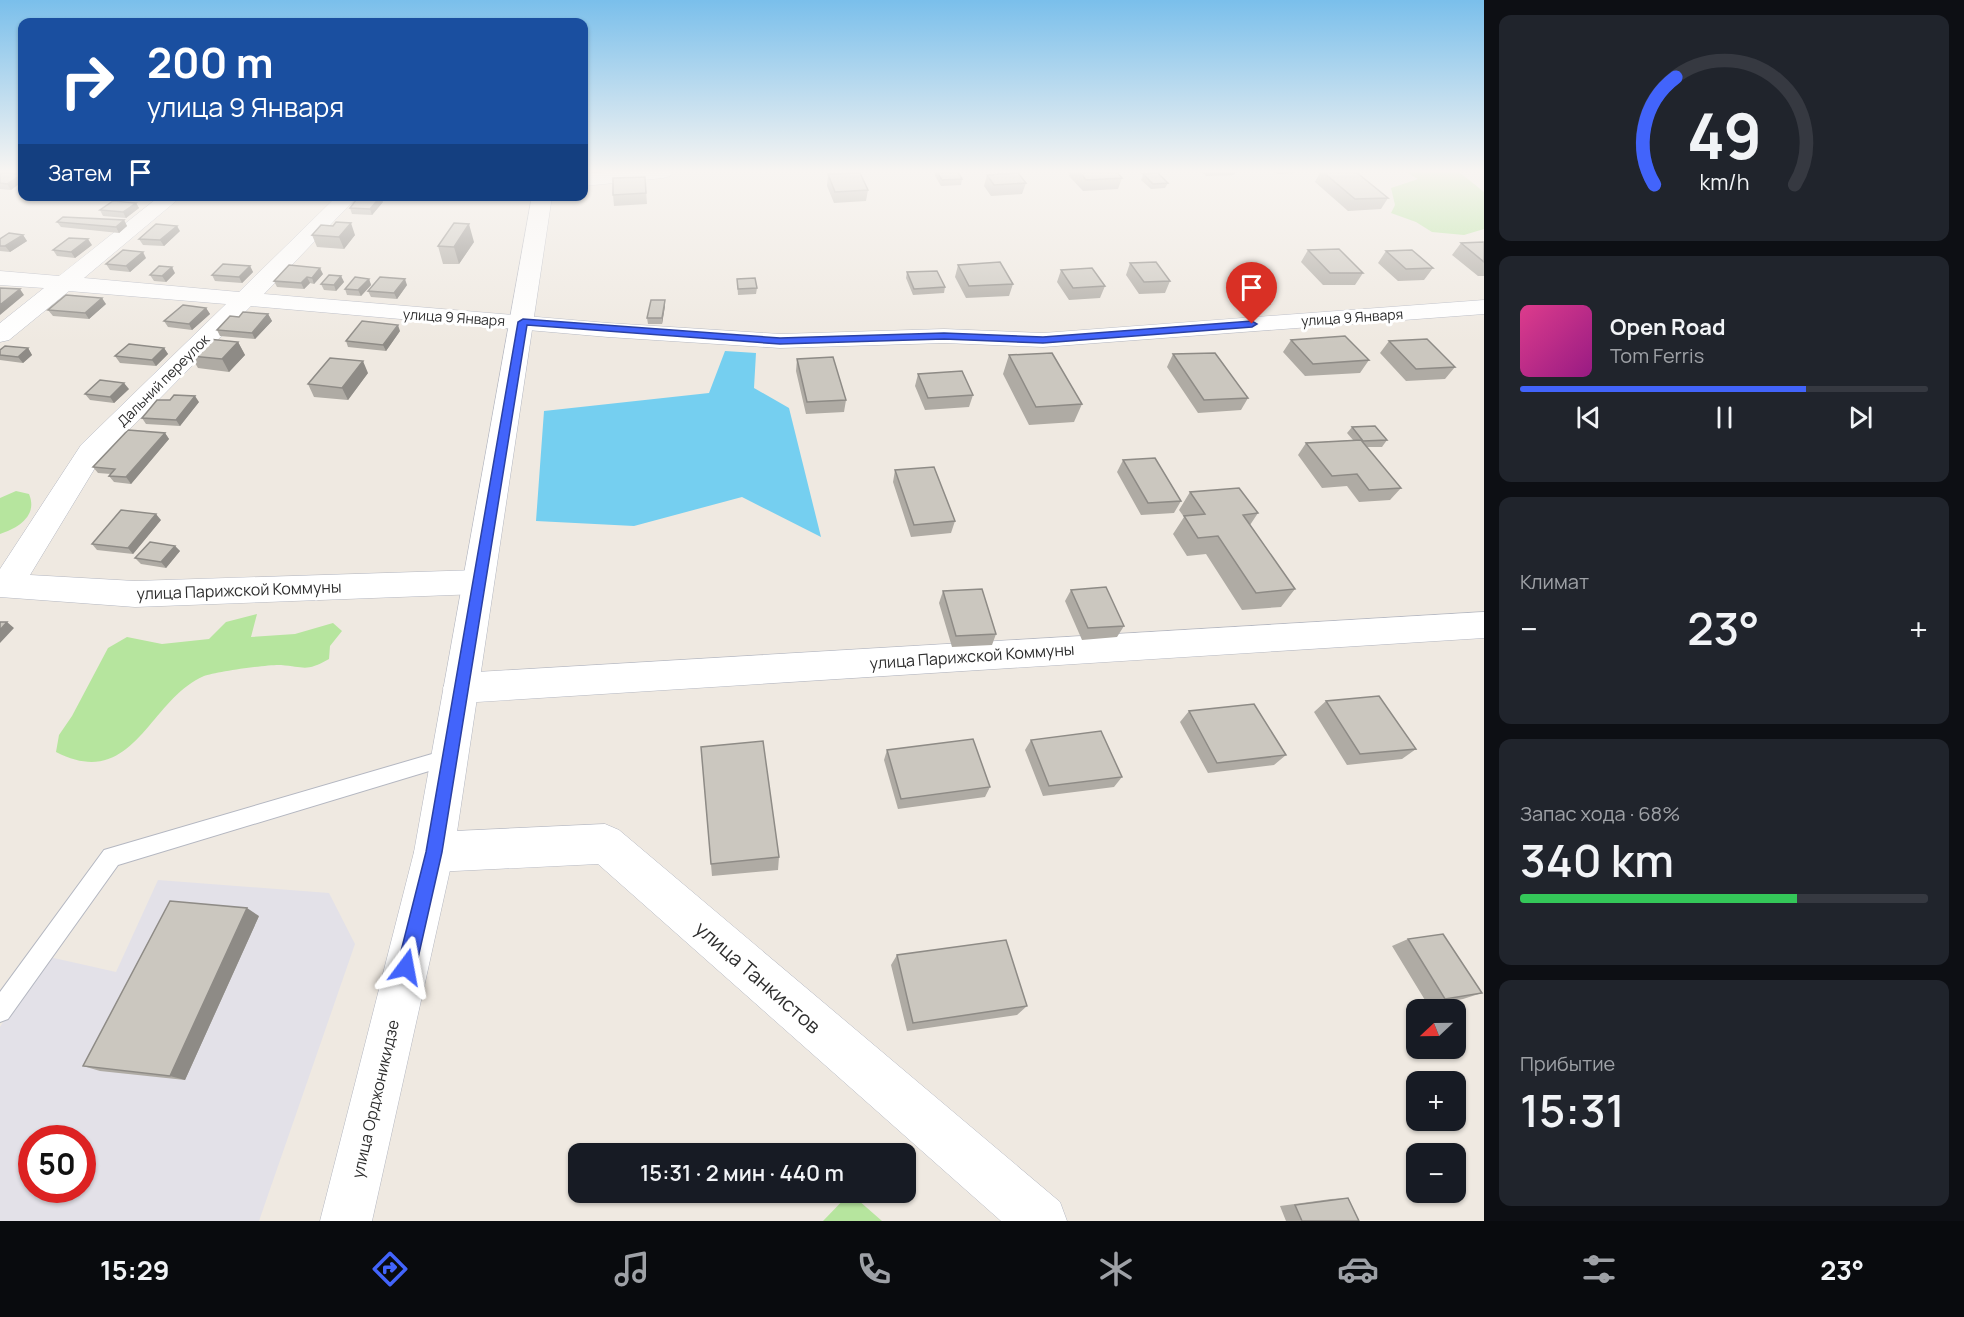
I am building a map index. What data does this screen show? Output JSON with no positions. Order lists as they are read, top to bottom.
{
  "streets": {
    "street": [
      "улица 9 Января",
      "Дальний переулок",
      "улица Парижской Коммуны",
      "улица Танкистов",
      "улица Орджоникидзе"
    ]
  },
  "crossings": [
    ["улица 9 Января", "Дальний переулок"],
    ["улица 9 Января", "улица Орджоникидзе"],
    ["Дальний переулок", "улица Парижской Коммуны"],
    ["улица Парижской Коммуны", "улица Орджоникидзе"],
    ["улица Танкистов", "улица Орджоникидзе"]
  ],
  "north": "left",
  "page": {
    "turn": ["200 m", "улица 9 Января"],
    "then": "Затем",
    "song": ["Open Road", "Tom Ferris"],
    "tile": [
      "Климат",
      ["Запас хода · 68%", "340 km"],
      ["Прибытие", "15:31"]
    ],
    "heat": ["−", "23°", "+"],
    "map_buttons": ["+", "−"],
    "limit": "50",
    "trip": "15:31 · 2 мин · 440 m",
    "tabs": ["15:29", "23°"],
    "gauge": ["49", "km/h"]
  }
}
